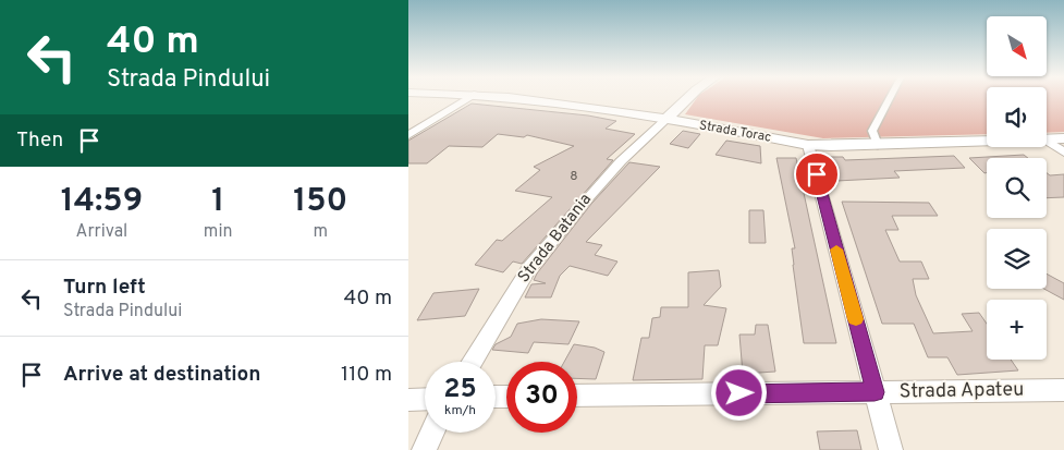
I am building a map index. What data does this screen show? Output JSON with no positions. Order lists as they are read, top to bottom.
{
  "streets": {
    "street": ["Strada Torac", "Strada Batania", "Strada Apateu"]
  },
  "crossings": [
    ["Strada Torac", "Strada Batania"]
  ],
  "house_numbers": ["8"],
  "north": "bottom right",
  "page": {
    "turn": ["40 m", "Strada Pindului"],
    "map_buttons": "+",
    "then": "Then",
    "eta": [
      "14:59",
      "Arrival",
      "1",
      "min",
      "150",
      "m"
    ],
    "list": [
      {
        "name": "Turn left",
        "note": "Strada Pindului",
        "value": "40 m"
      },
      {
        "name": "Arrive at destination",
        "value": "110 m"
      }
    ],
    "speed": "25 km/h",
    "limit": "30"
  }
}
